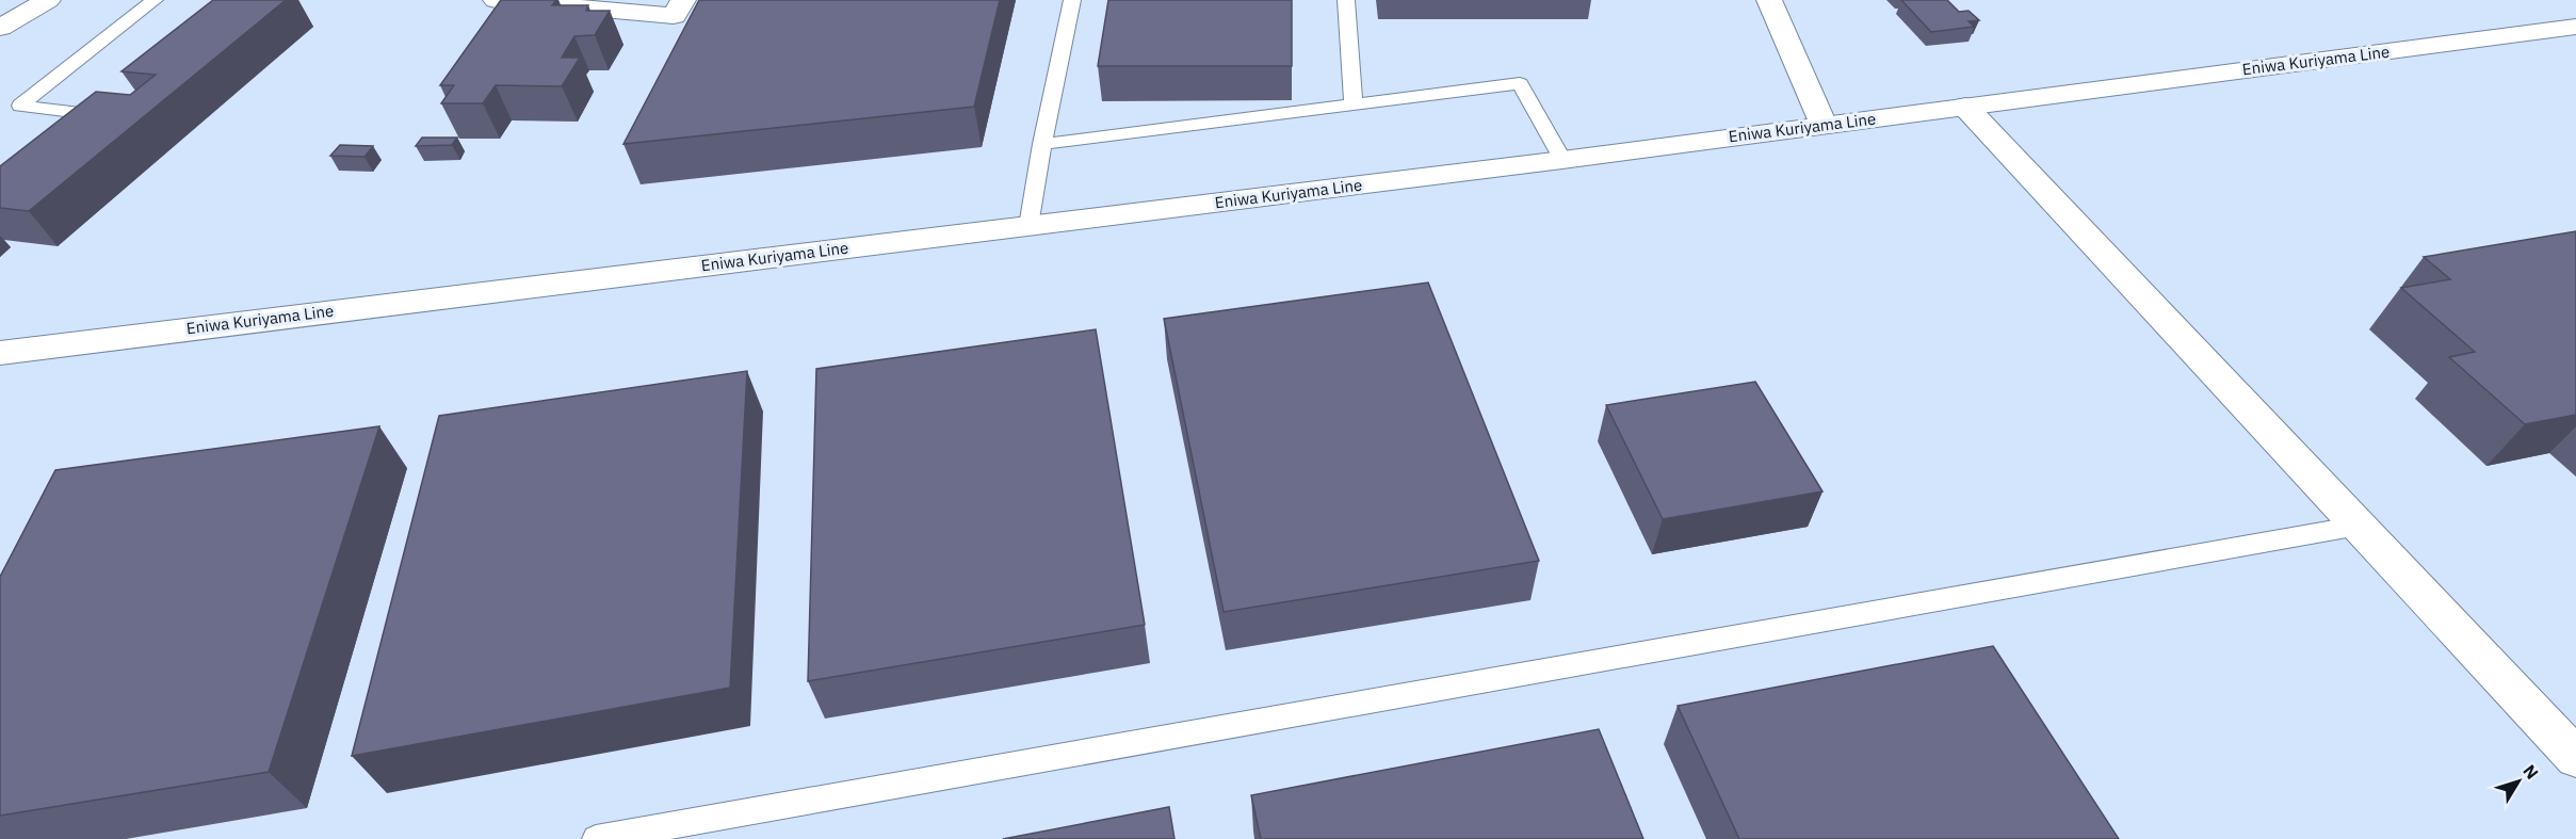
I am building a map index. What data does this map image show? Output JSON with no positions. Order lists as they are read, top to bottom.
{
  "streets": {
    "main road": ["Eniwa Kuriyama Line"]
  },
  "north": "top right"
}
